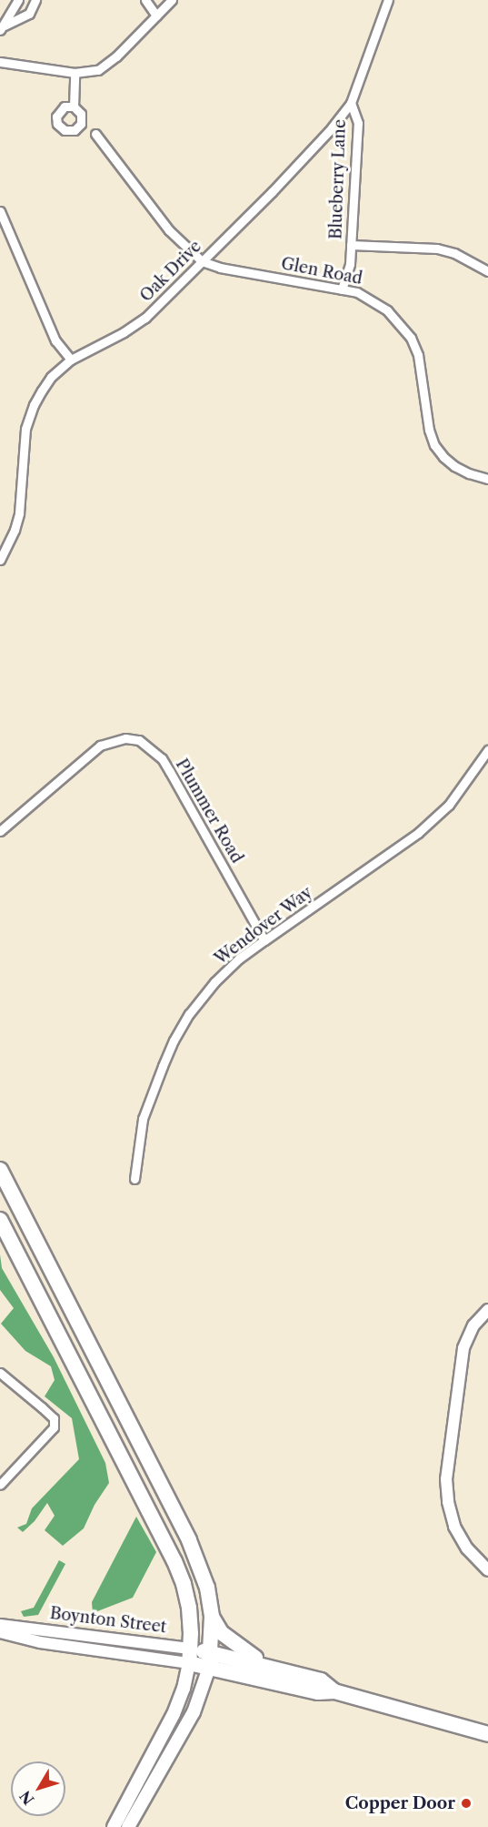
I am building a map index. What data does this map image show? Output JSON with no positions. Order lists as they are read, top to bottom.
{
  "streets": {
    "street": [
      "Blueberry Lane",
      "Oak Drive",
      "Glen Road",
      "Plummer Road",
      "Wendover Way",
      "Boynton Street"
    ]
  },
  "crossings": [
    ["Blueberry Lane", "Oak Drive"],
    ["Blueberry Lane", "Glen Road"],
    ["Oak Drive", "Glen Road"],
    ["Plummer Road", "Wendover Way"]
  ],
  "places": ["Copper Door"],
  "north": "bottom left"
}
